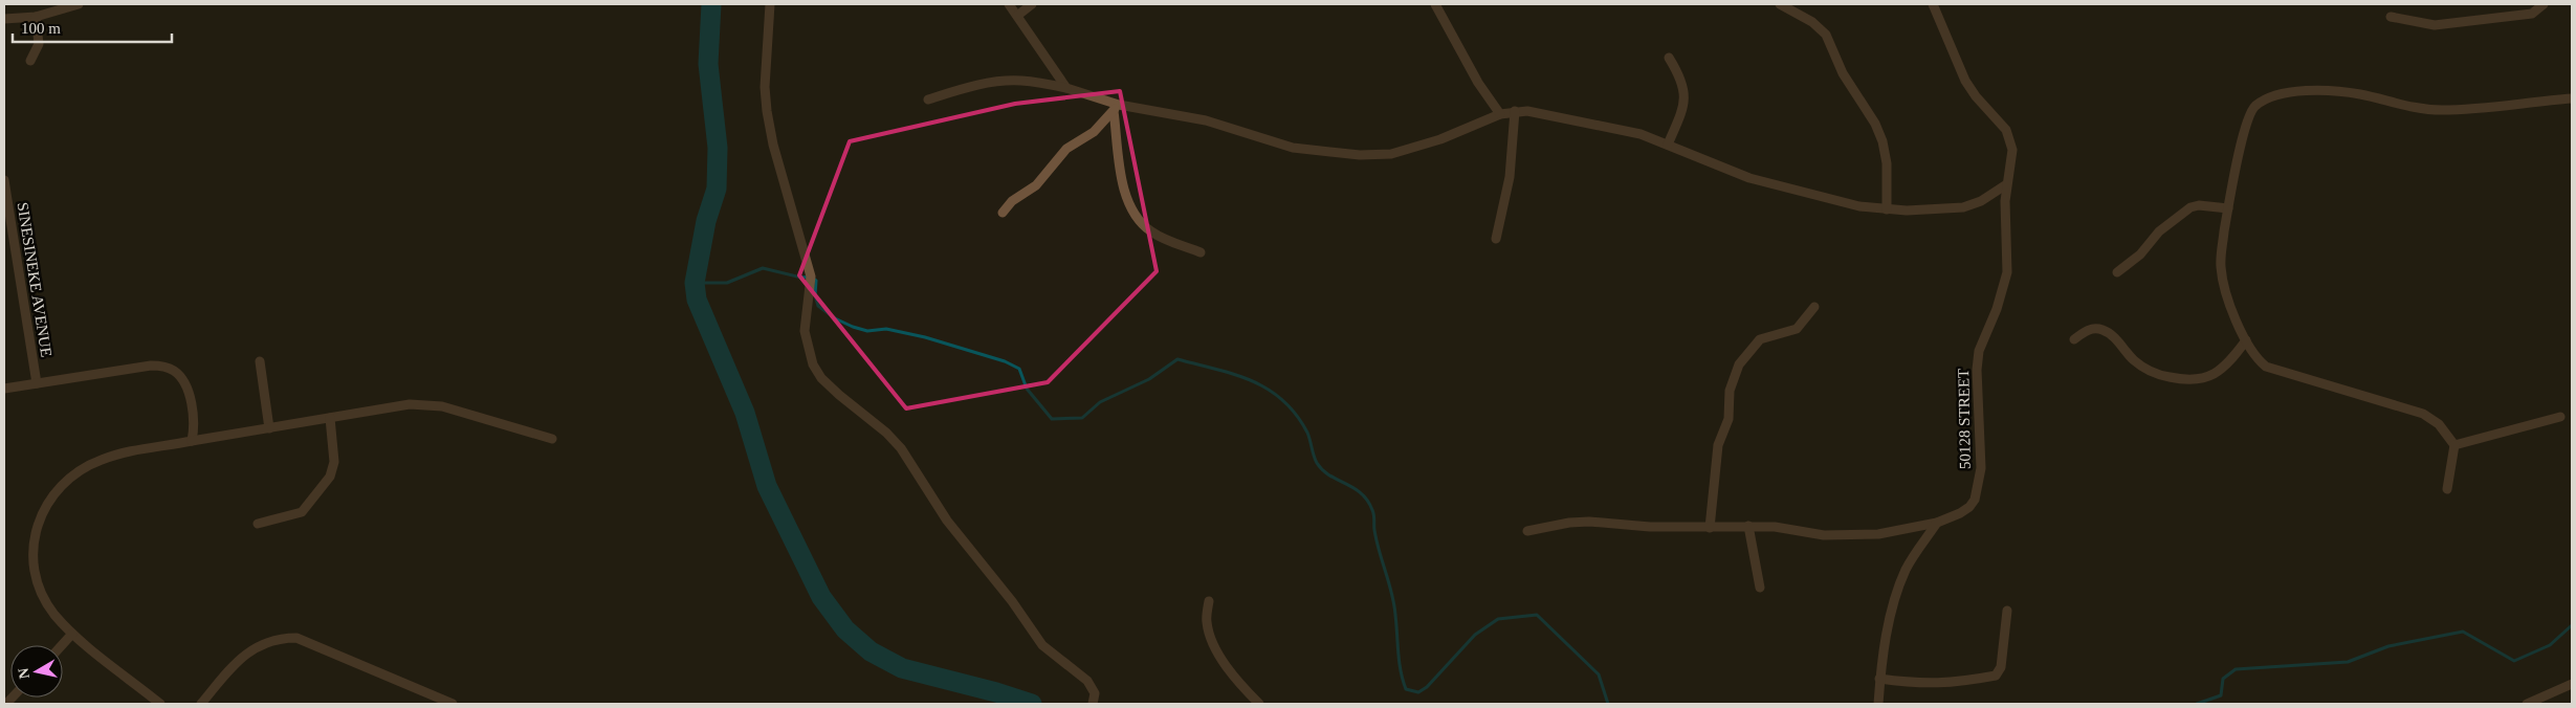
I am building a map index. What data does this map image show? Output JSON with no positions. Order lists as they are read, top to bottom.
{
  "streets": {
    "street": ["SINESINEKE AVENUE", "50128 STREET"]
  },
  "scale_bar": "100 m",
  "north": "left"
}
